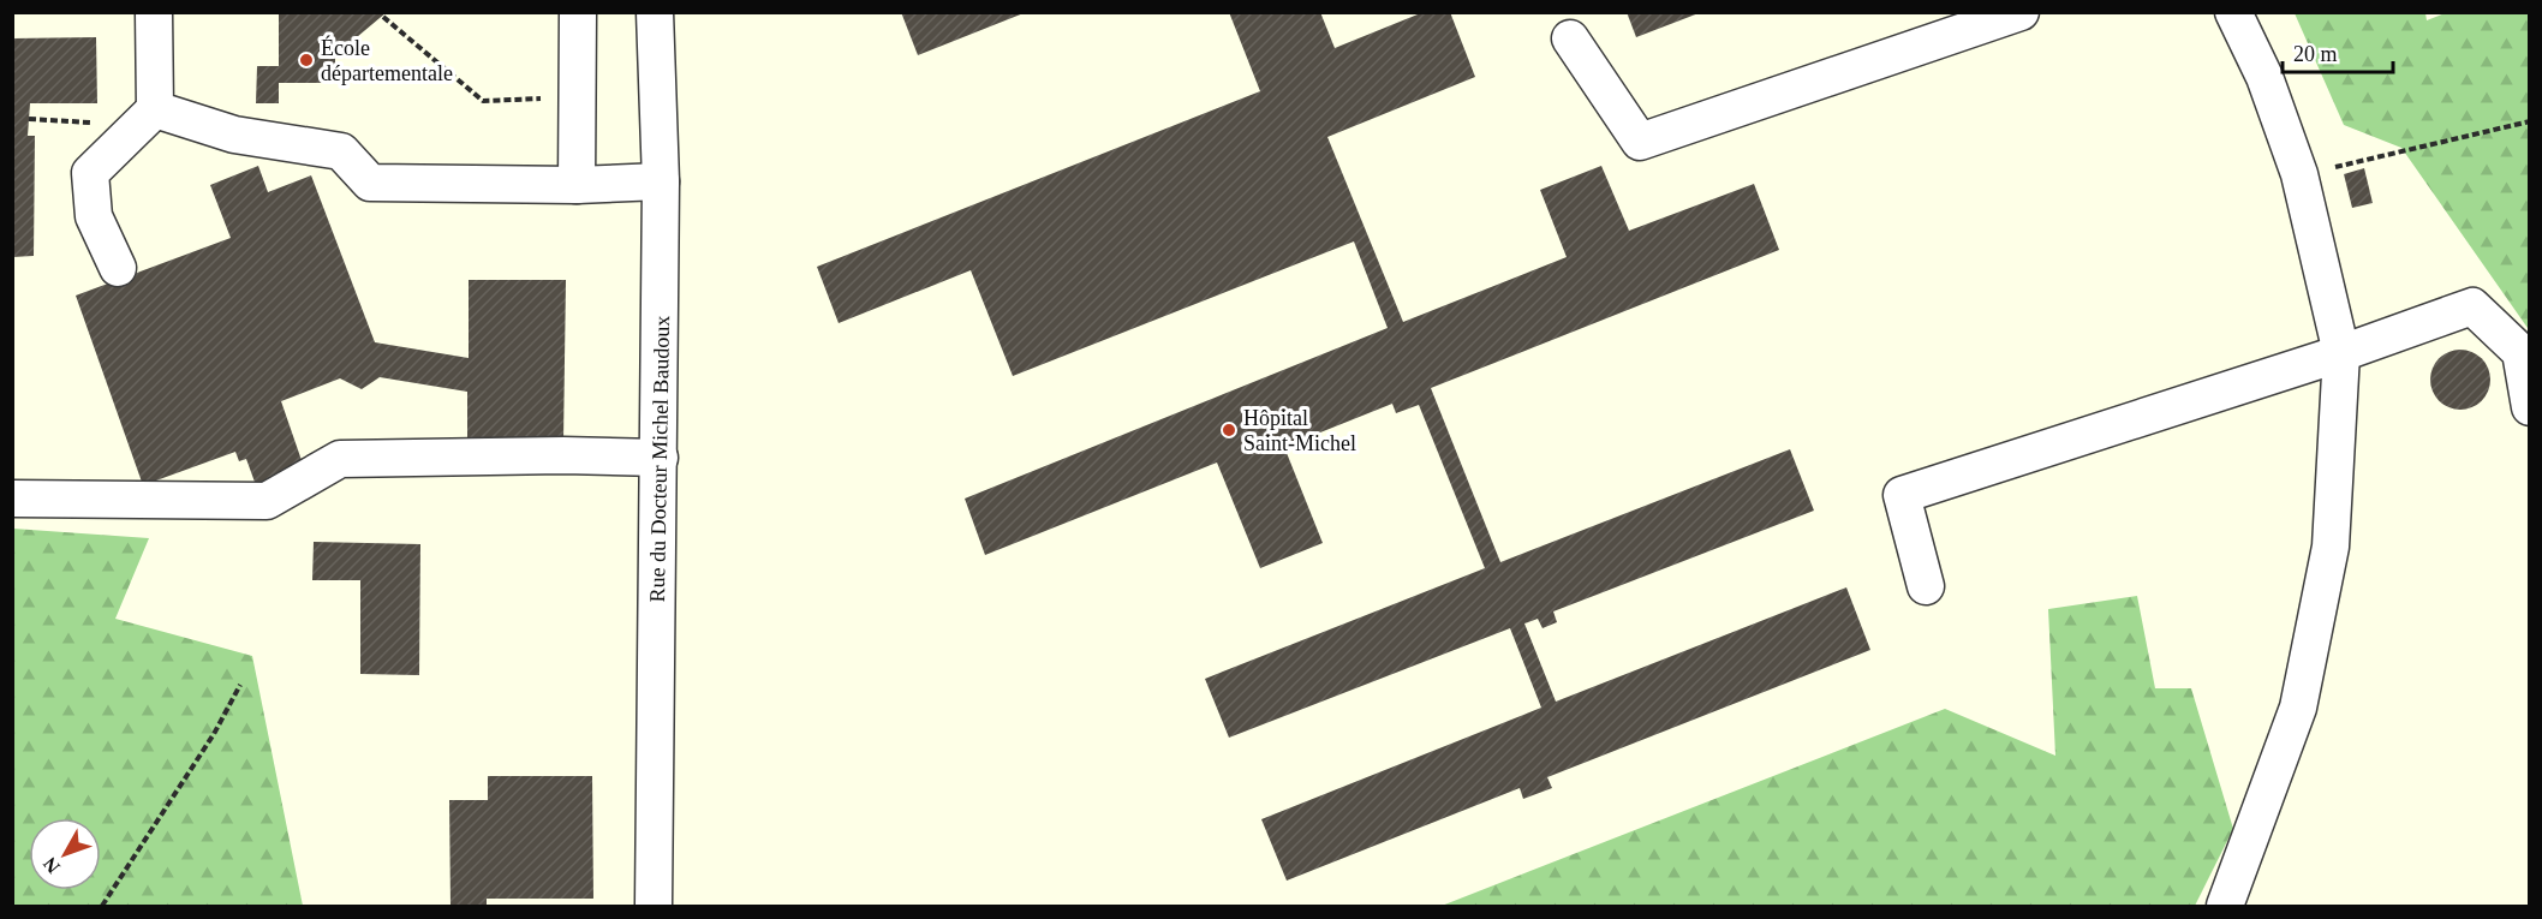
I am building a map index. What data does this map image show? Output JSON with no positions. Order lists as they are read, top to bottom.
{
  "streets": {
    "street": ["Rue du Docteur Michel Baudoux"]
  },
  "places": ["École départementale", "Hôpital Saint-Michel"],
  "scale_bar": "20 m",
  "north": "bottom left"
}
